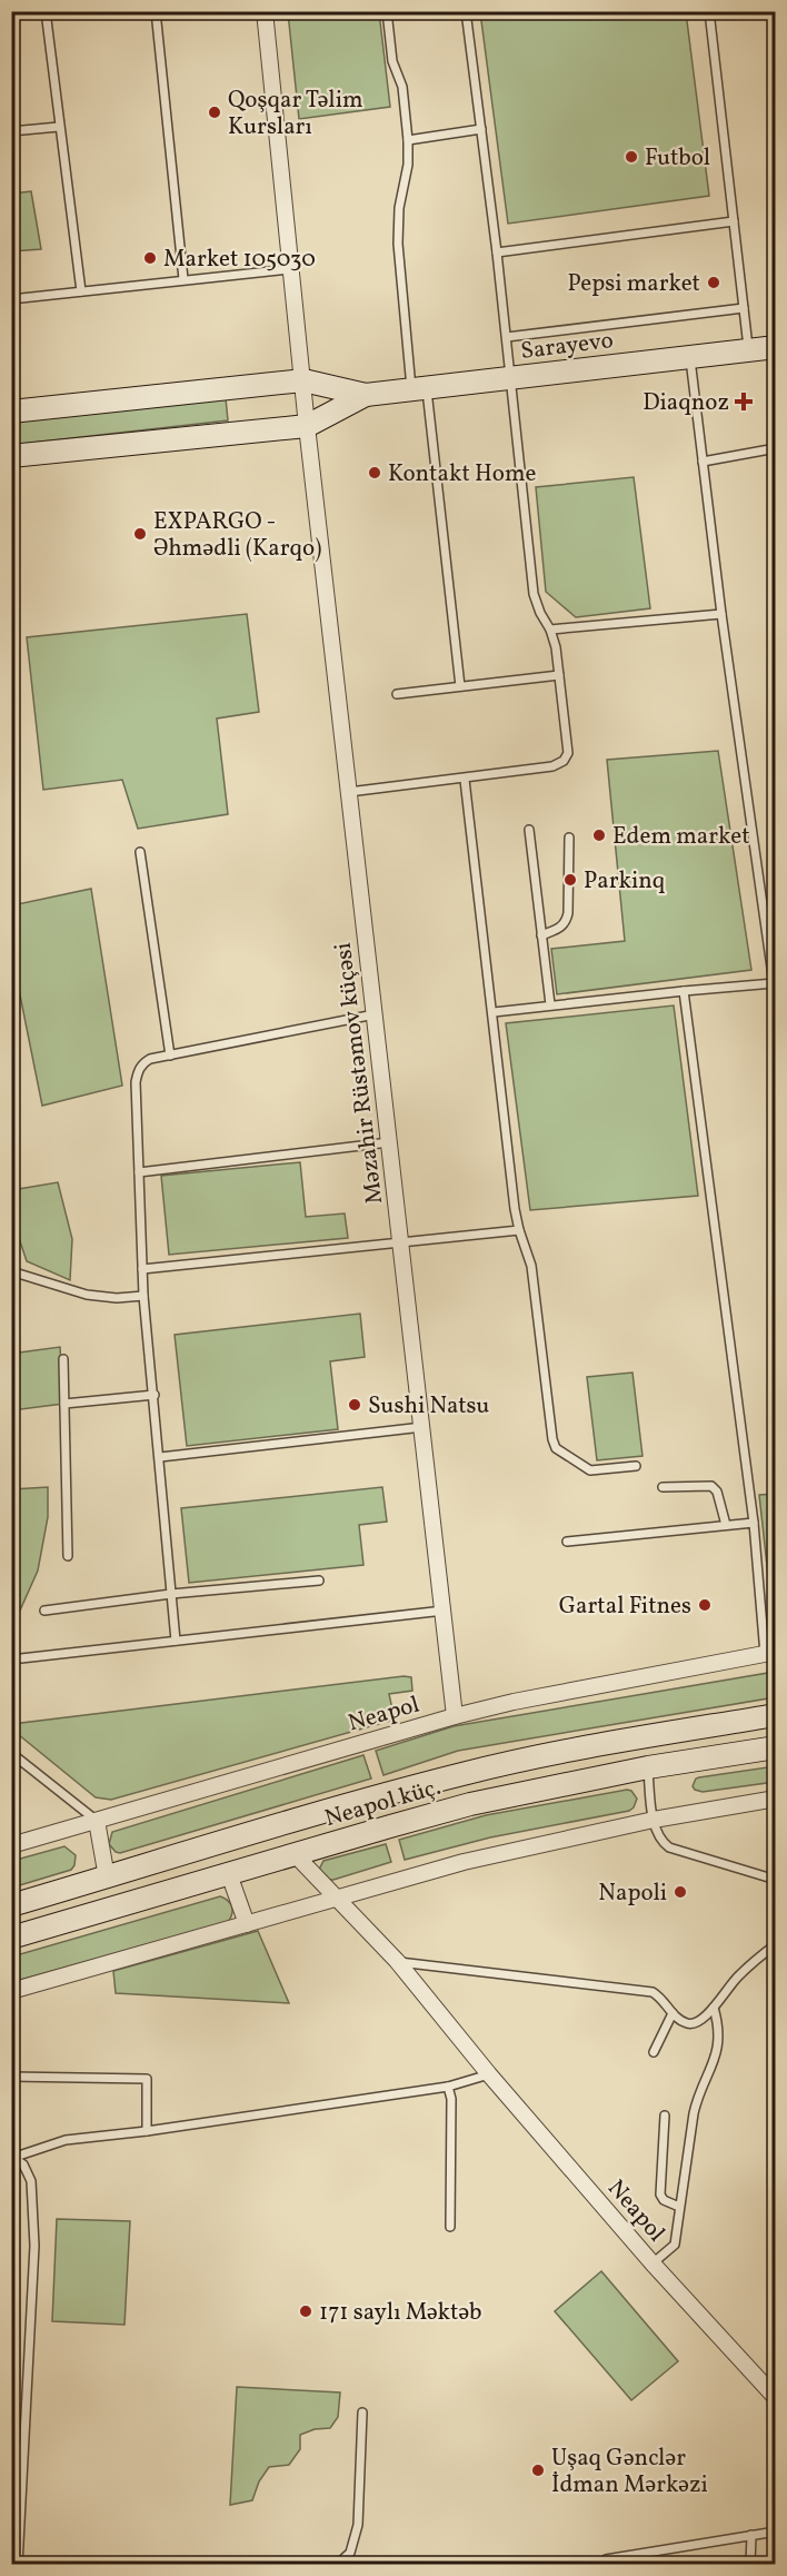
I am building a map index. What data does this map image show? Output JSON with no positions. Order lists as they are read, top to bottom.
{
  "streets": {
    "main road": ["Sarayevo", "Neapol küç."],
    "street": ["Məzahir Rüstəmov küçəsi", "Neapol"]
  },
  "crossings": [
    ["Məzahir Rüstəmov küçəsi", "Neapol"],
    ["Neapol", "Neapol küç."]
  ],
  "places": {
    "other": [
      "Qoşqar Təlim Kursları",
      "Futbol",
      "Market 105030",
      "Pepsi market",
      "Kontakt Home",
      "EXPARGO - Əhmədli (Karqo)",
      "Edem market",
      "Parkinq",
      "Sushi Natsu",
      "Gartal Fitnes",
      "Napoli",
      "171 saylı Məktəb",
      "Uşaq Gənclər İdman Mərkəzi"
    ],
    "health": ["Diaqnoz"]
  }
}
